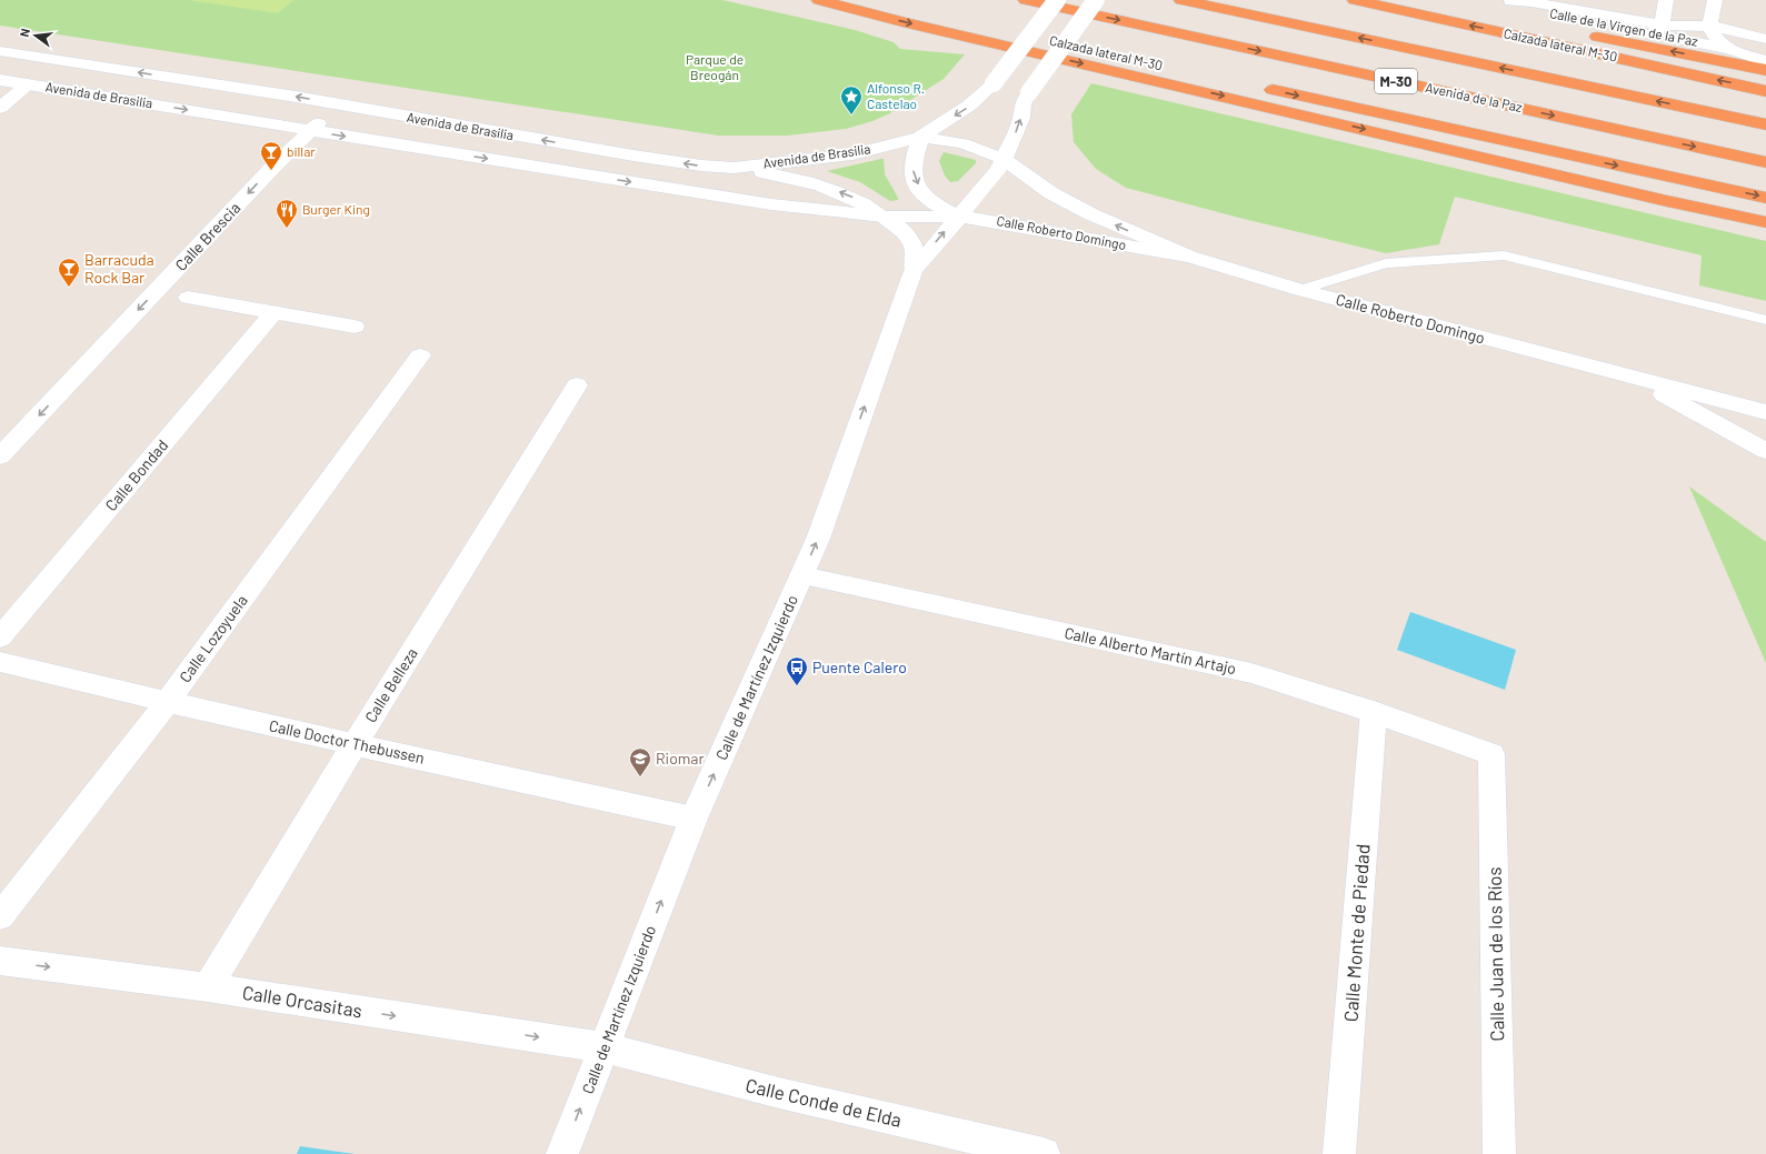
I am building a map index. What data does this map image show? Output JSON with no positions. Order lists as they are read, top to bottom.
{
  "streets": {
    "highway": ["Calzada lateral M-30", "M-30", "Avenida de la Paz"],
    "street": [
      "Calle de la Virgen de la Paz",
      "Avenida de Brasilia",
      "Calle Roberto Domingo",
      "Calle Brescia",
      "Calle Bondad",
      "Calle Lozoyuela",
      "Calle Alberto Martín Artajo",
      "Calle de Martínez Izquierdo",
      "Calle Belleza",
      "Calle Doctor Thebussen",
      "Calle Monte de Piedad",
      "Calle Juan de los Ríos",
      "Calle Orcasitas",
      "Calle Conde de Elda"
    ]
  },
  "crossings": [
    ["Avenida de Brasilia", "Calle Roberto Domingo"],
    ["Avenida de Brasilia", "Calle Brescia"],
    ["Avenida de Brasilia", "Calle de Martínez Izquierdo"],
    ["Calle Roberto Domingo", "Calle de Martínez Izquierdo"],
    ["Calle Lozoyuela", "Calle Doctor Thebussen"],
    ["Calle Alberto Martín Artajo", "Calle de Martínez Izquierdo"],
    ["Calle Alberto Martín Artajo", "Calle Monte de Piedad"],
    ["Calle Alberto Martín Artajo", "Calle Juan de los Ríos"],
    ["Calle de Martínez Izquierdo", "Calle Doctor Thebussen"],
    ["Calle de Martínez Izquierdo", "Calle Orcasitas"],
    ["Calle de Martínez Izquierdo", "Calle Conde de Elda"],
    ["Calle Belleza", "Calle Doctor Thebussen"],
    ["Calle Belleza", "Calle Orcasitas"],
    ["Calle Orcasitas", "Calle Conde de Elda"]
  ],
  "one_way": ["Calle Brescia", "Calle de Martínez Izquierdo", "Calle Orcasitas"],
  "parks": ["Parque de Breogán"],
  "places": {
    "place": ["Alfonso R. Castelao"],
    "bar": ["billar", "Barracuda Rock Bar"],
    "restaurant": ["Burger King"],
    "bus stop": ["Puente Calero"],
    "school or university": ["Riomar"]
  },
  "north": "left"
}
